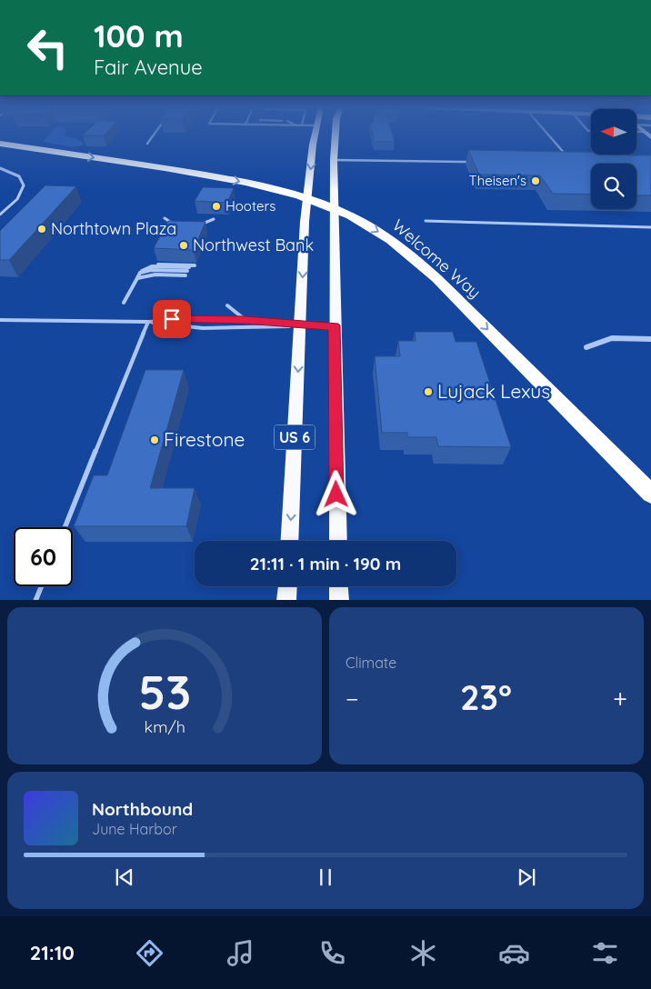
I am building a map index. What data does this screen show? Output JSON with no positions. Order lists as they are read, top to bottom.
{
  "streets": {
    "highway": ["Welcome Way"],
    "main road": ["US 6"]
  },
  "crossings": [
    ["Welcome Way", "US 6"]
  ],
  "one_way": ["Welcome Way"],
  "places": [
    "Theisen's",
    "Hooters",
    "Northtown Plaza",
    "Northwest Bank",
    "Lujack Lexus",
    "Firestone"
  ],
  "north": "left",
  "page": {
    "turn": ["100 m", "Fair Avenue"],
    "limit": "60",
    "trip": "21:11 · 1 min · 190 m",
    "tile": "Climate",
    "heat": ["−", "23°", "+"],
    "song": ["Northbound", "June Harbor"],
    "tabs": "21:10",
    "gauge": ["53", "km/h"]
  }
}
